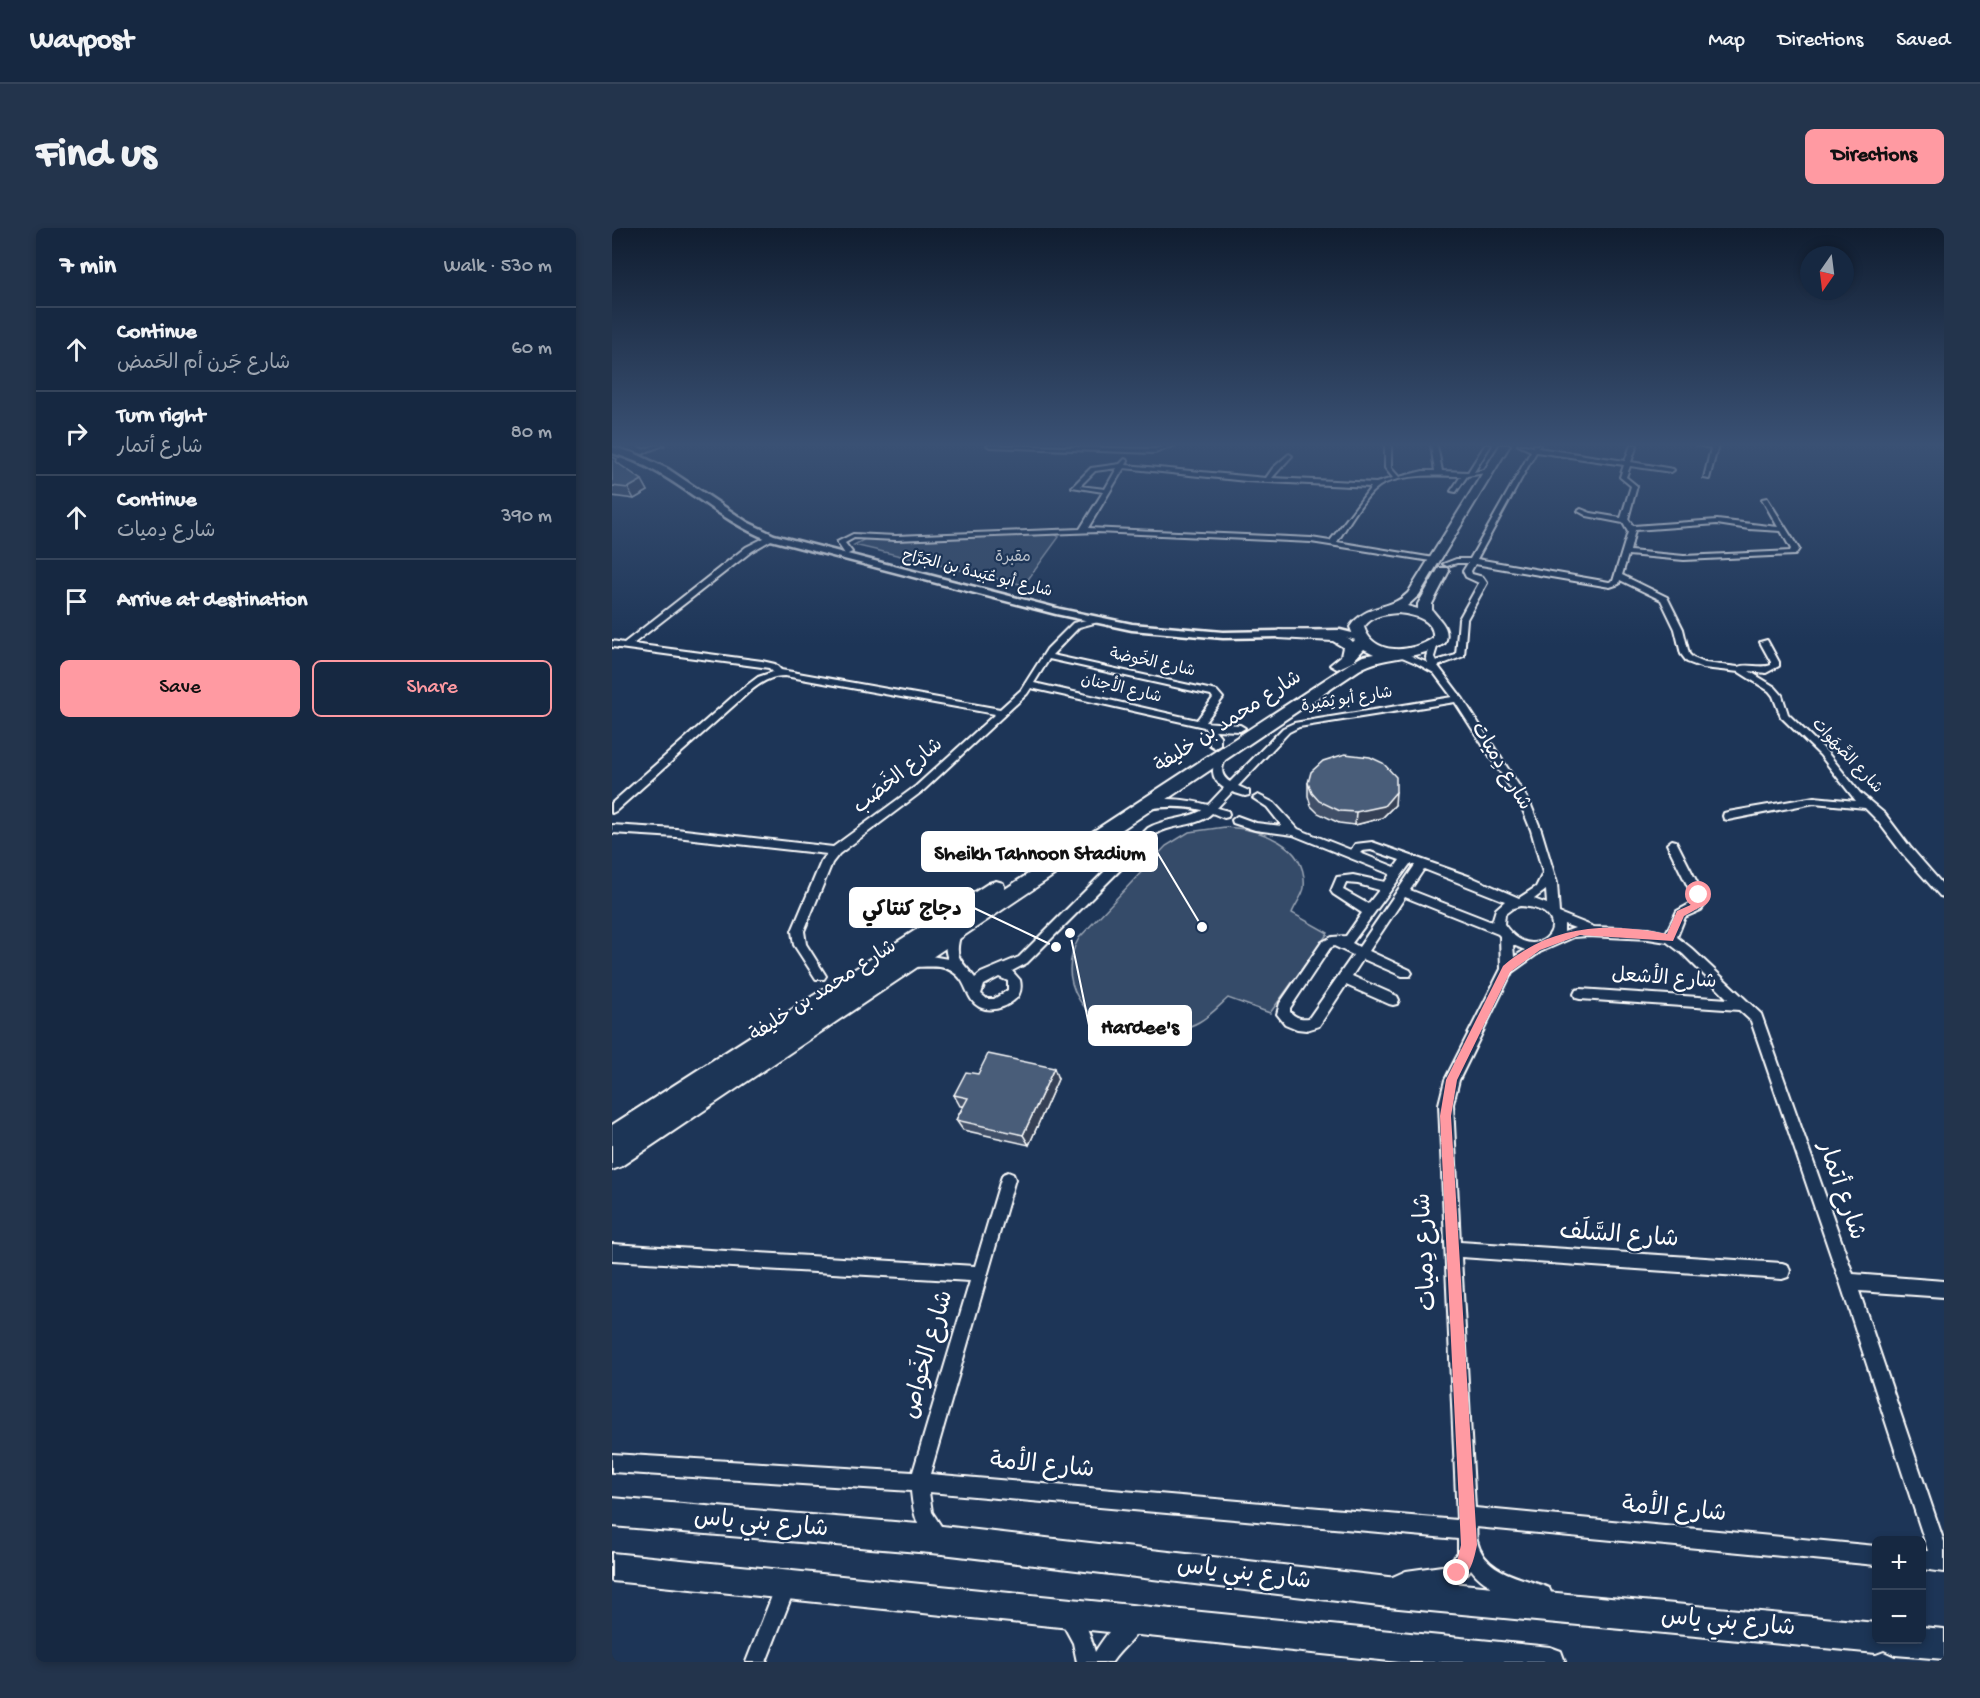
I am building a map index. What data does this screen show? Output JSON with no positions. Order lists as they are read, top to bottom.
{
  "streets": {
    "highway": ["شارع محمد بن خليفة"],
    "main road": ["شارع أبو عُبَيدة بن الجَرَّاح", "شارع بني ياس"],
    "street": [
      "شارع الخَوضة",
      "شارع الأجنان",
      "شارع أبو ثِمَيرة",
      "شارع الصَّهَوات",
      "شارع دِميات",
      "شارع الخَصَب",
      "شارع الأشعل",
      "شارع أتمار",
      "شارع السَّلَف",
      "شارع الخَواص",
      "شارع الأمة"
    ]
  },
  "crossings": [
    ["شارع أبو عُبَيدة بن الجَرَّاح", "شارع محمد بن خليفة"],
    ["شارع أبو عُبَيدة بن الجَرَّاح", "شارع الخَصَب"],
    ["شارع الخَوضة", "شارع الأجنان"],
    ["شارع الخَوضة", "شارع الخَصَب"],
    ["شارع الأجنان", "شارع محمد بن خليفة"],
    ["شارع الأجنان", "شارع الخَصَب"],
    ["شارع أبو ثِمَيرة", "شارع دِميات"],
    ["شارع محمد بن خليفة", "شارع دِميات"],
    ["شارع دِميات", "شارع السَّلَف"],
    ["شارع دِميات", "شارع الأمة"],
    ["شارع دِميات", "شارع بني ياس"],
    ["شارع الأشعل", "شارع أتمار"],
    ["شارع الخَواص", "شارع الأمة"],
    ["شارع الخَواص", "شارع بني ياس"]
  ],
  "parks": ["مقبرة"],
  "places": ["Sheikh Tahnoon Stadium", "Hardee's", "دجاج كنتاكي"],
  "north": "bottom",
  "page": {
    "header": "Waypost",
    "nav": ["Map", "Directions", "Saved"],
    "buttons": [
      "Directions",
      ["Save", "Share"]
    ],
    "title": "Find us",
    "heading": ["7 min", "Walk · 530 m"],
    "list": [
      ["Continue", "شارع جَرن أم الحَمض", "60 m"],
      ["Turn right", "شارع أتمار", "80 m"],
      ["Continue", "شارع دِميات", "390 m"],
      "Arrive at destination"
    ],
    "map_buttons": ["+", "−"]
  }
}
